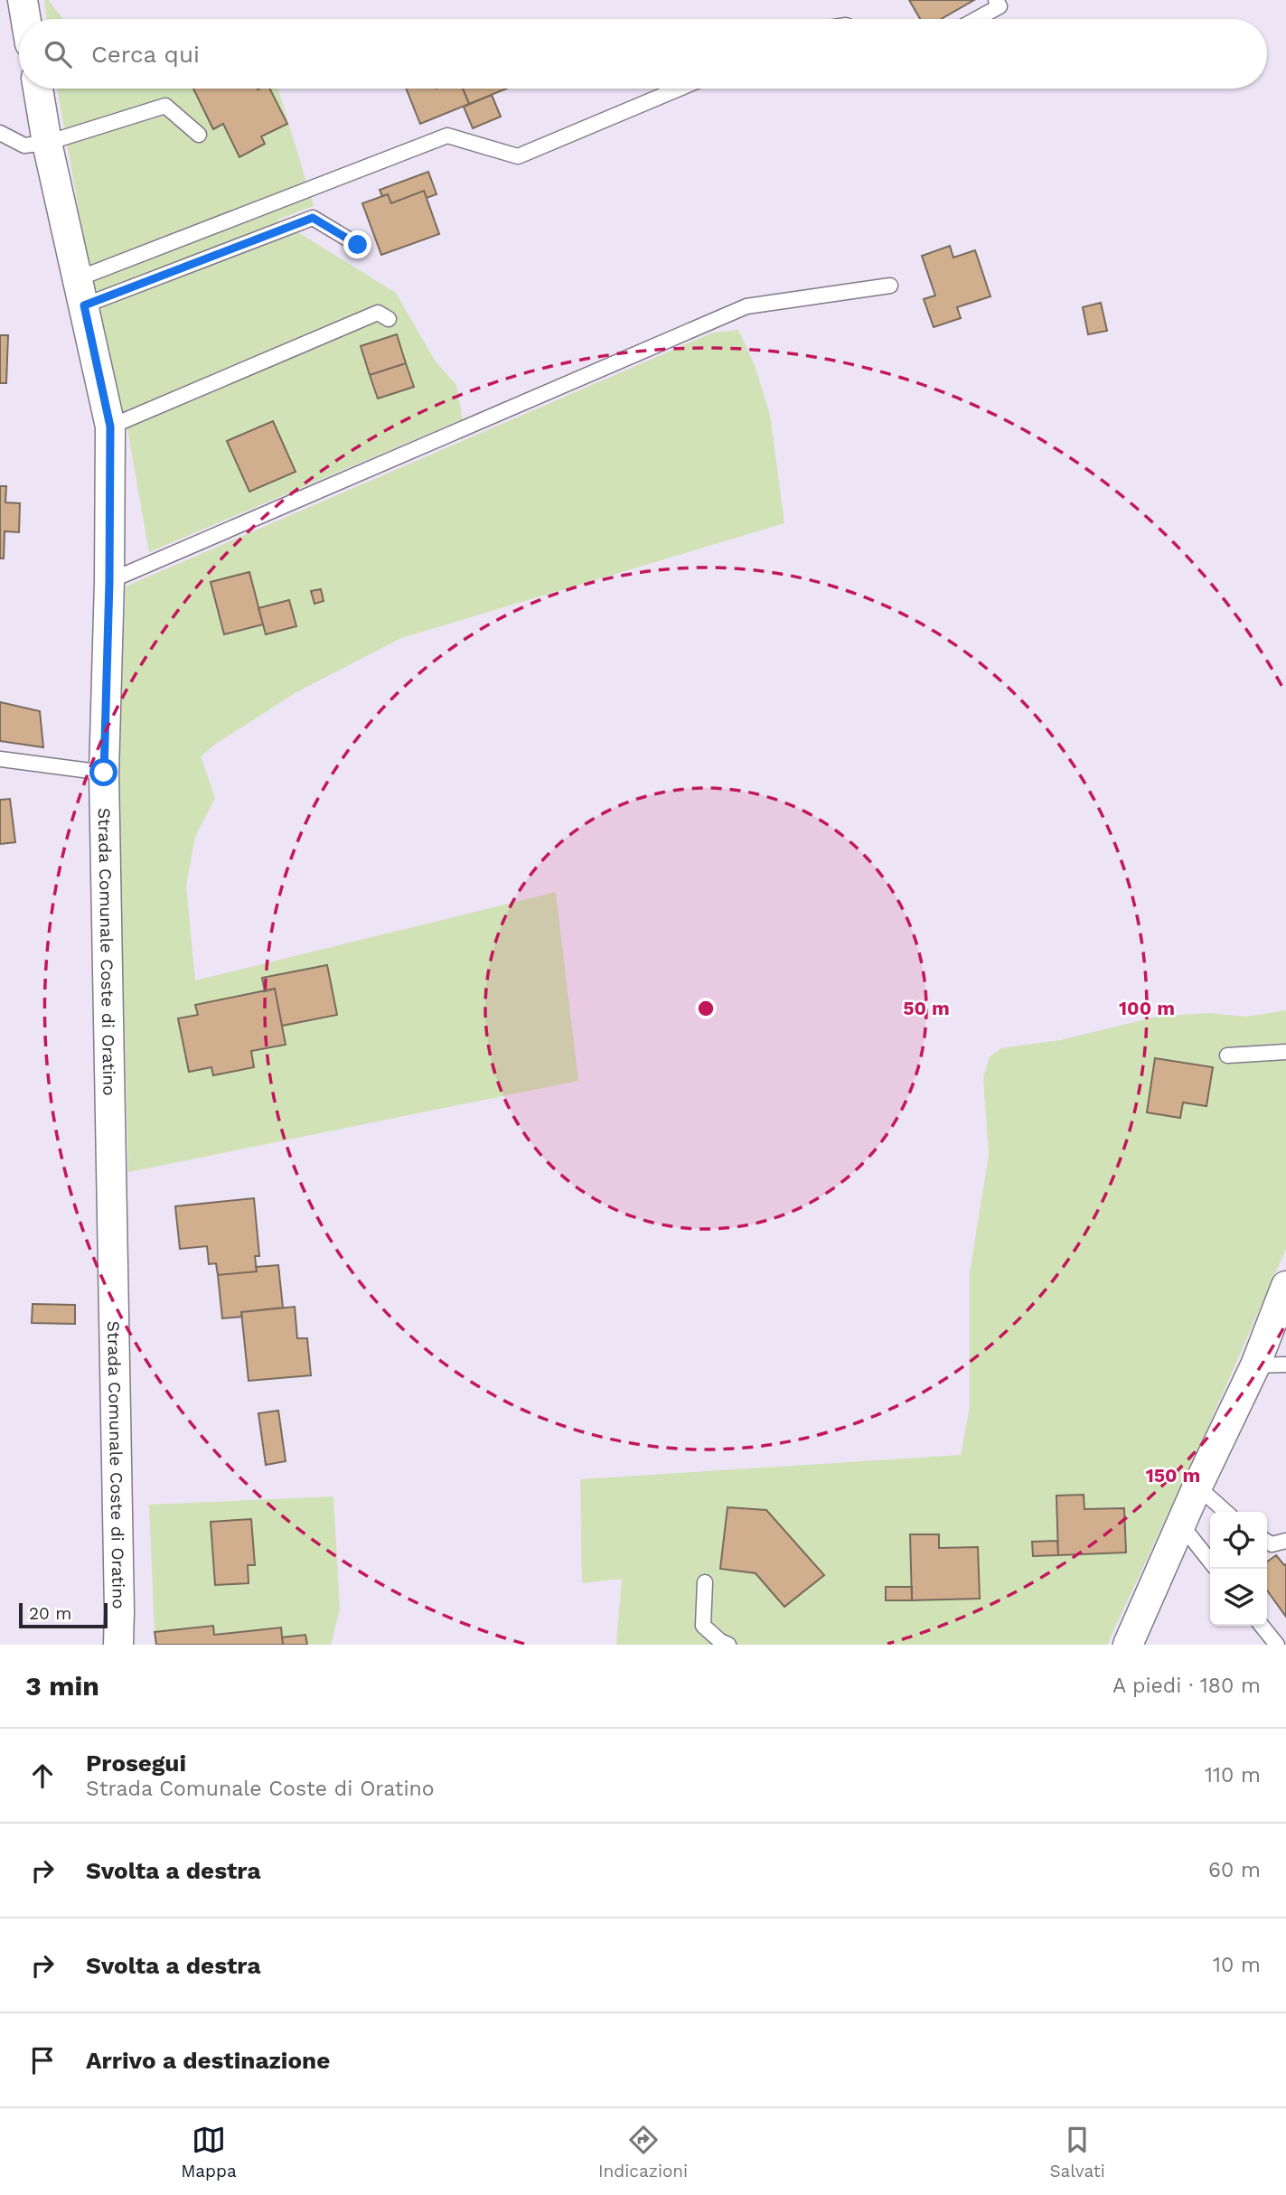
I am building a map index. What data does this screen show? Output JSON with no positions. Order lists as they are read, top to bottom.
{
  "streets": {
    "street": ["Strada Comunale Coste di Oratino"]
  },
  "scale_bar": "20 m",
  "page": {
    "search": "Cerca qui",
    "scale": "20 m",
    "heading": ["3 min", "A piedi · 180 m"],
    "list": [
      ["Prosegui", "Strada Comunale Coste di Oratino", "110 m"],
      ["Svolta a destra", "60 m"],
      ["Svolta a destra", "10 m"],
      "Arrivo a destinazione"
    ],
    "nav": ["Mappa", "Indicazioni", "Salvati"]
  },
  "rings": ["50 m", "100 m", "150 m"]
}
